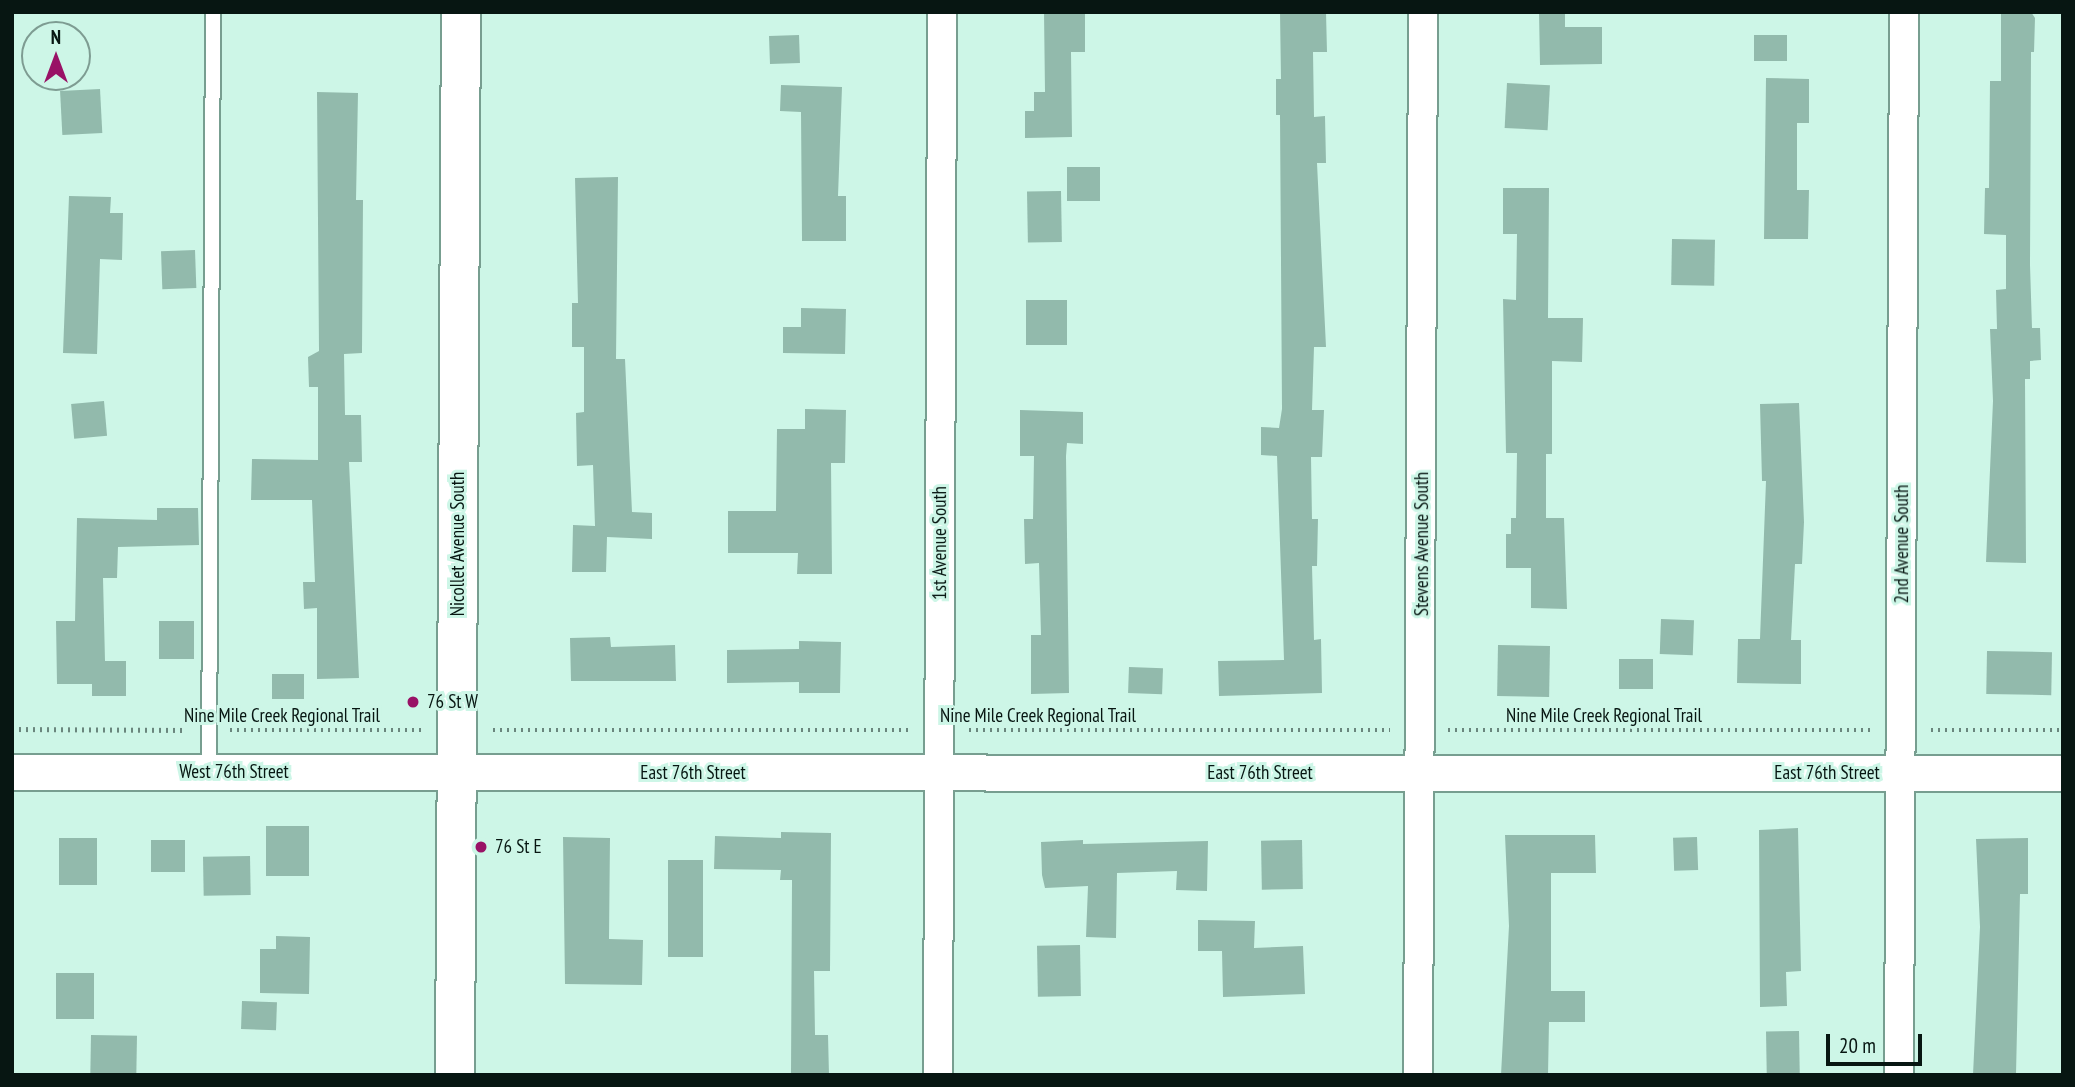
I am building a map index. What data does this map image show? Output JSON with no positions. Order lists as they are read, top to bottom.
{
  "streets": {
    "main road": ["Nicollet Avenue South"],
    "street": [
      "1st Avenue South",
      "Stevens Avenue South",
      "2nd Avenue South",
      "West 76th Street",
      "East 76th Street"
    ],
    "path": ["Nine Mile Creek Regional Trail"]
  },
  "crossings": [
    ["1st Avenue South", "Nine Mile Creek Regional Trail"],
    ["1st Avenue South", "East 76th Street"],
    ["Nicollet Avenue South", "Nine Mile Creek Regional Trail"],
    ["Nicollet Avenue South", "West 76th Street"],
    ["Nicollet Avenue South", "East 76th Street"],
    ["Stevens Avenue South", "Nine Mile Creek Regional Trail"],
    ["Stevens Avenue South", "East 76th Street"],
    ["2nd Avenue South", "Nine Mile Creek Regional Trail"],
    ["2nd Avenue South", "East 76th Street"],
    ["West 76th Street", "East 76th Street"]
  ],
  "places": ["76 St W", "76 St E"],
  "scale_bar": "20 m",
  "north": "top"
}
